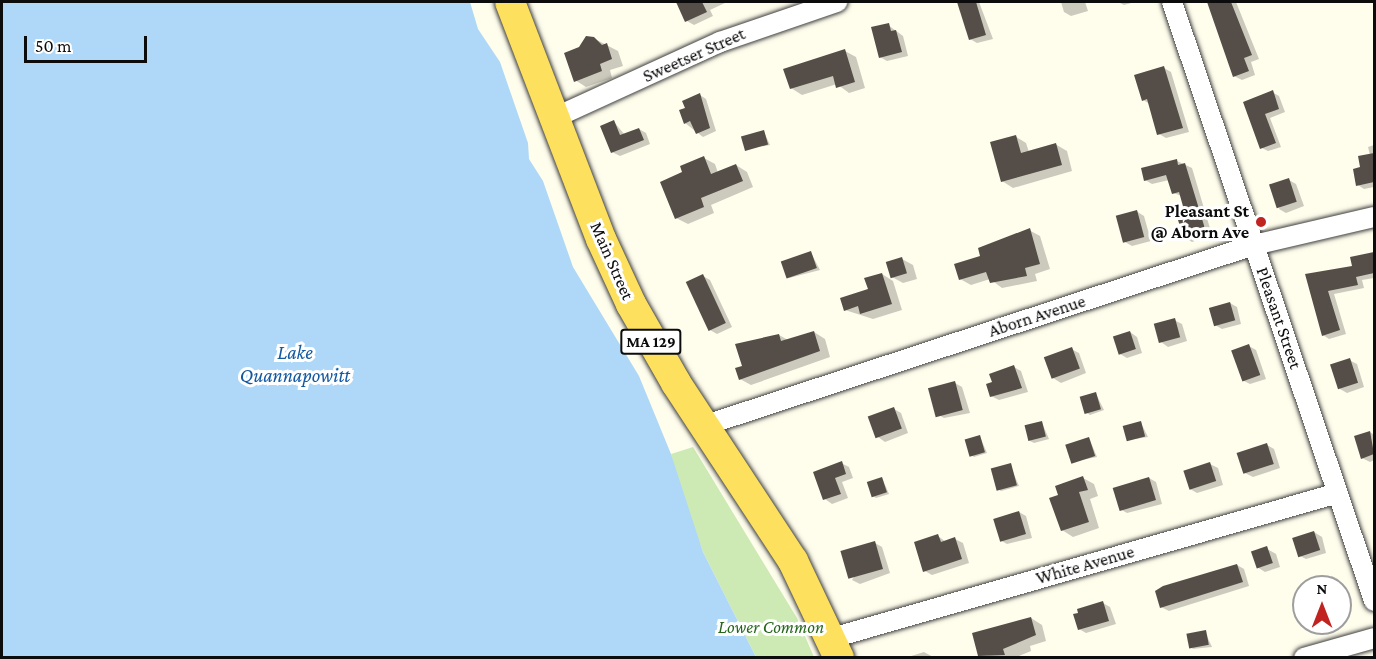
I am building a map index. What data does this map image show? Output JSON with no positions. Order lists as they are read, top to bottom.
{
  "streets": {
    "main road": ["Main Street", "MA 129"],
    "street": [
      "Sweetser Street",
      "Aborn Avenue",
      "Pleasant Street",
      "White Avenue"
    ]
  },
  "crossings": [
    ["Sweetser Street", "Main Street"],
    ["Main Street", "Aborn Avenue"],
    ["Main Street", "White Avenue"],
    ["Aborn Avenue", "Pleasant Street"],
    ["Pleasant Street", "White Avenue"]
  ],
  "water": ["Lake Quannapowitt"],
  "parks": ["Lower Common"],
  "places": ["Pleasant St @ Aborn Ave"],
  "scale_bar": "50 m",
  "north": "top"
}
